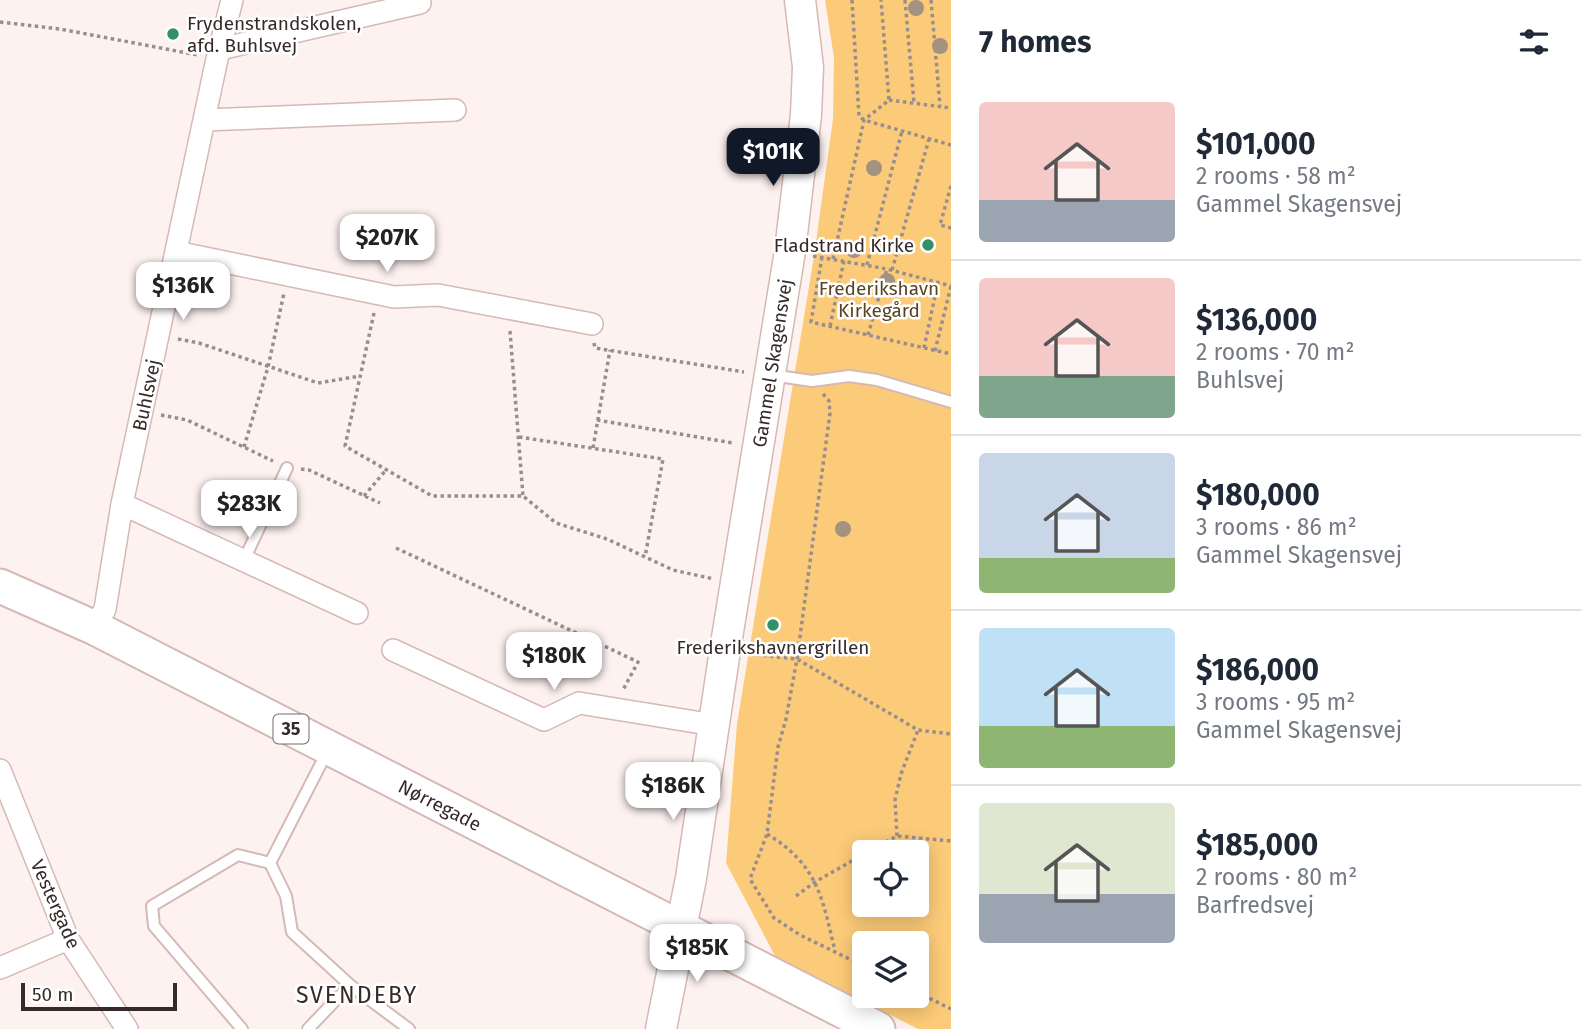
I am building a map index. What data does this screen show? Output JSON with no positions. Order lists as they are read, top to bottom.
{
  "streets": {
    "main road": ["35", "Nørregade"],
    "street": ["Gammel Skagensvej", "Buhlsvej", "Vestergade"]
  },
  "crossings": [
    ["Gammel Skagensvej", "Nørregade"],
    ["Buhlsvej", "Nørregade"]
  ],
  "districts": ["SVENDEBY"],
  "parks": ["Frederikshavn Kirkegård"],
  "places": ["Frydenstrandskolen, afd. Buhlsvej", "Fladstrand Kirke", "Frederikshavnergrillen"],
  "scale_bar": "50 m",
  "page": {
    "heading": "7 homes",
    "list": [
      {
        "name": "$101,000",
        "note": "2 rooms · 58 m² · Gammel Skagensvej"
      },
      {
        "name": "$136,000",
        "note": "2 rooms · 70 m² · Buhlsvej"
      },
      {
        "name": "$180,000",
        "note": "3 rooms · 86 m² · Gammel Skagensvej"
      },
      {
        "name": "$186,000",
        "note": "3 rooms · 95 m² · Gammel Skagensvej"
      },
      {
        "name": "$185,000",
        "note": "2 rooms · 80 m² · Barfredsvej"
      }
    ],
    "price": [
      "$101K",
      "$207K",
      "$136K",
      "$283K",
      "$180K",
      "$186K",
      "$185K"
    ],
    "scale": "50 m"
  }
}
